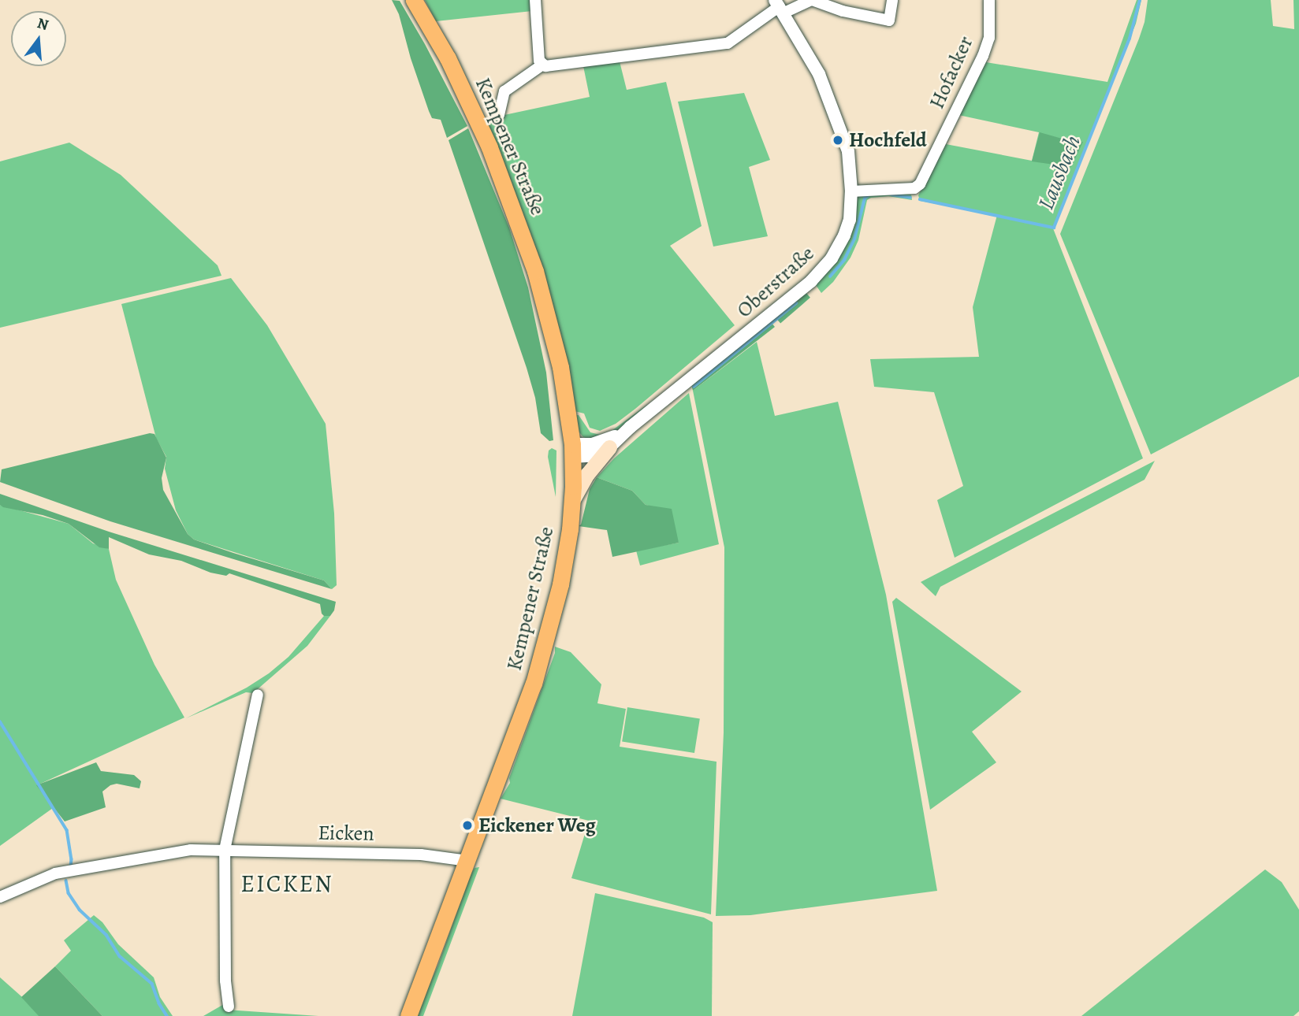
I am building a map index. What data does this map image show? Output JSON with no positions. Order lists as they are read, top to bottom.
{
  "streets": {
    "main road": ["Kempener Straße"],
    "street": ["Hofacker", "Oberstraße", "Eicken"]
  },
  "crossings": [
    ["Hofacker", "Oberstraße"],
    ["Kempener Straße", "Eicken"]
  ],
  "districts": ["EICKEN"],
  "water": ["Lausbach"],
  "places": ["Hochfeld", "Eickener Weg"],
  "north": "top"
}
